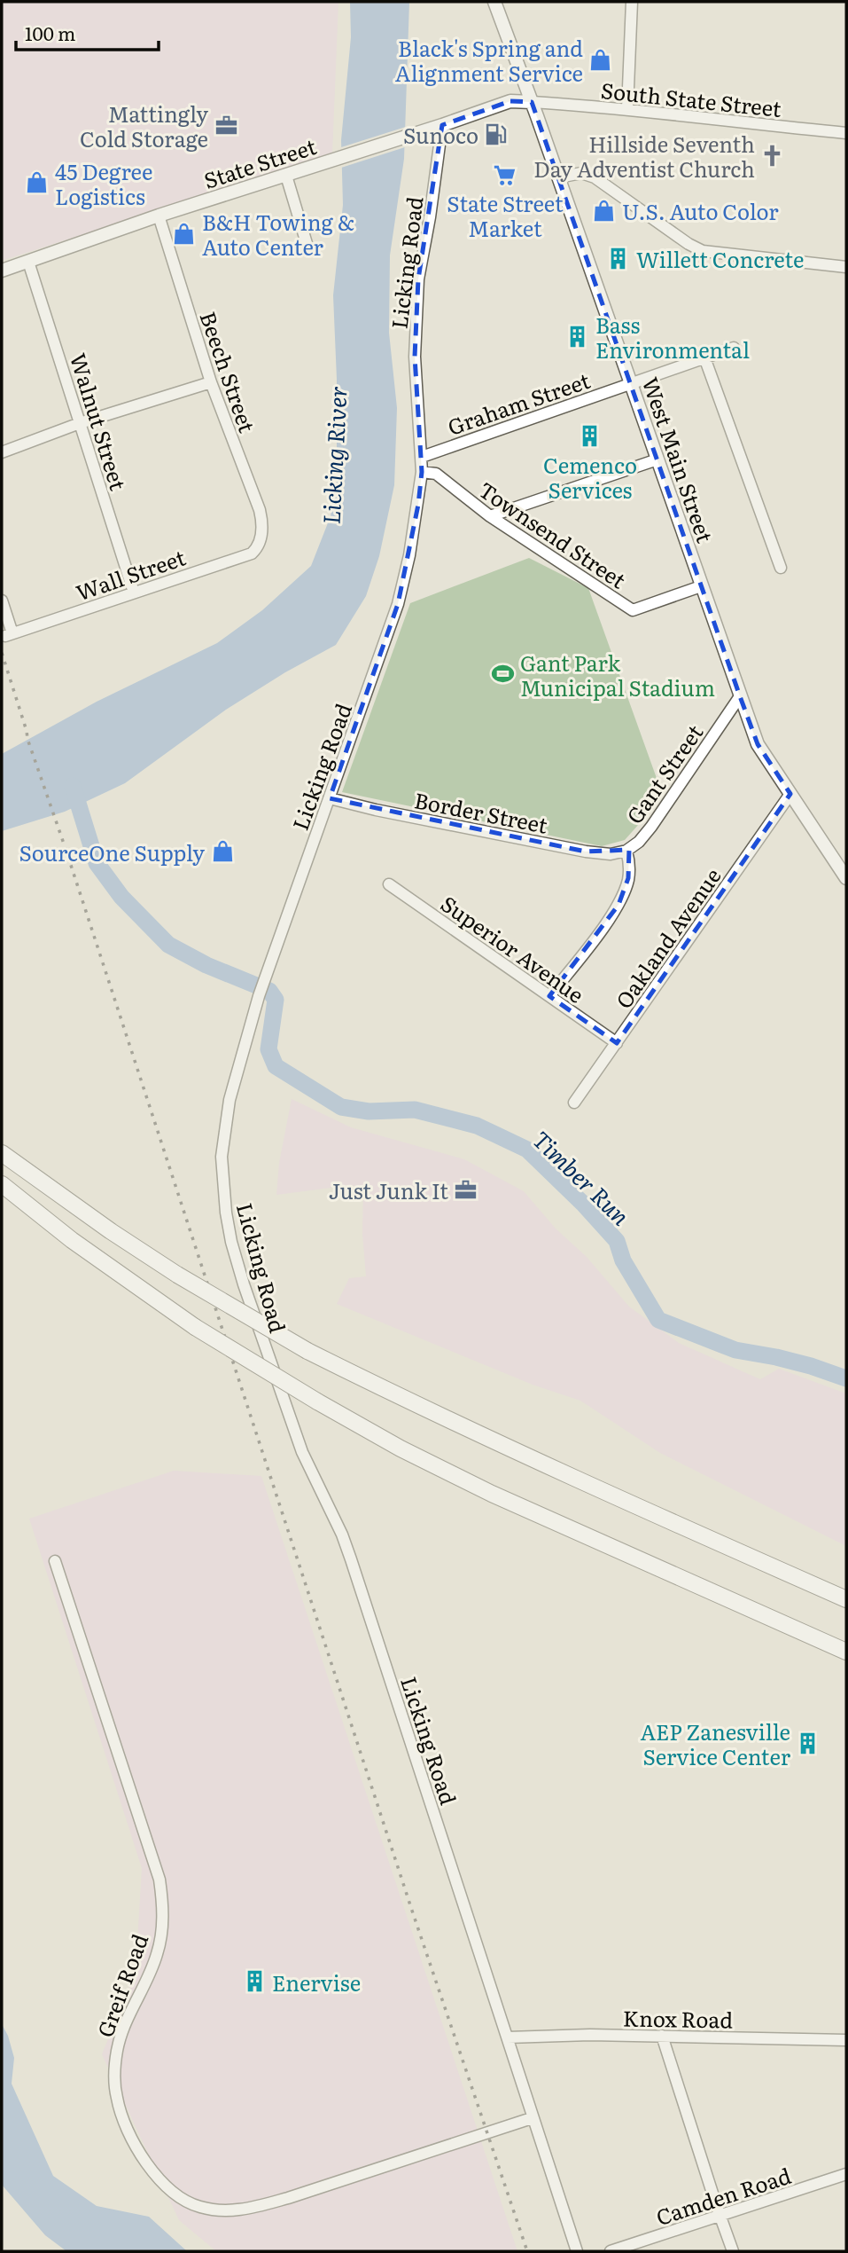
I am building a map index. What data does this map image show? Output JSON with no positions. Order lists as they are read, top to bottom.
{
  "streets": {
    "main road": ["State Street", "West Main Street"],
    "street": [
      "South State Street",
      "Licking Road",
      "Beech Street",
      "Graham Street",
      "Walnut Street",
      "Townsend Street",
      "Wall Street",
      "Gant Street",
      "Border Street",
      "Oakland Avenue",
      "Superior Avenue",
      "Greif Road",
      "Knox Road",
      "Camden Road"
    ]
  },
  "crossings": [
    ["South State Street", "State Street"],
    ["South State Street", "West Main Street"],
    ["State Street", "Licking Road"],
    ["State Street", "Beech Street"],
    ["State Street", "Walnut Street"],
    ["State Street", "West Main Street"],
    ["Licking Road", "Graham Street"],
    ["Licking Road", "Townsend Street"],
    ["Licking Road", "Border Street"],
    ["Licking Road", "Greif Road"],
    ["Licking Road", "Knox Road"],
    ["Beech Street", "Wall Street"],
    ["Graham Street", "West Main Street"],
    ["Walnut Street", "Wall Street"],
    ["West Main Street", "Townsend Street"],
    ["West Main Street", "Gant Street"],
    ["West Main Street", "Oakland Avenue"],
    ["Gant Street", "Border Street"],
    ["Gant Street", "Superior Avenue"],
    ["Oakland Avenue", "Superior Avenue"]
  ],
  "water": ["Licking River", "Timber Run"],
  "places": {
    "shop": [
      "Black's Spring and Alignment Service",
      "45 Degree Logistics",
      "U.S. Auto Color",
      "B&H Towing & Auto Center",
      "SourceOne Supply"
    ],
    "office": ["Mattingly Cold Storage", "Just Junk It"],
    "fuel station": ["Sunoco"],
    "church": ["Hillside Seventh Day Adventist Church"],
    "supermarket": ["State Street Market"],
    "building": [
      "Willett Concrete",
      "Bass Environmental",
      "Cemenco Services",
      "AEP Zanesville Service Center",
      "Enervise"
    ],
    "sports": ["Gant Park Municipal Stadium"]
  },
  "scale_bar": "100 m"
}
